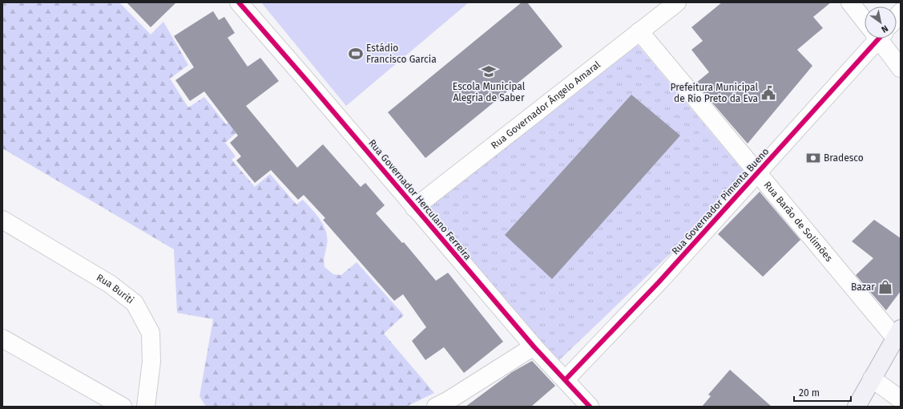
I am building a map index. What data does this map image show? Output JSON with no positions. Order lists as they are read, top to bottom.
{
  "streets": {
    "street": [
      "Rua Governador Ângelo Amaral",
      "Rua Governador Herculano Ferreira",
      "Rua Governador Pimenta Bueno",
      "Rua Barão de Solimões",
      "Rua Buriti"
    ]
  },
  "crossings": [
    ["Rua Governador Ângelo Amaral", "Rua Governador Herculano Ferreira"],
    ["Rua Governador Ângelo Amaral", "Rua Barão de Solimões"],
    ["Rua Governador Herculano Ferreira", "Rua Governador Pimenta Bueno"],
    ["Rua Governador Pimenta Bueno", "Rua Barão de Solimões"]
  ],
  "places": {
    "sports": ["Estádio Francisco Garcia"],
    "school or university": ["Escola Municipal Alegria de Saber"],
    "public building": ["Prefeitura Municipal de Rio Preto da Eva"],
    "bank": ["Bradesco"],
    "shop": ["Bazar"]
  },
  "scale_bar": "20 m",
  "north": "bottom right"
}
